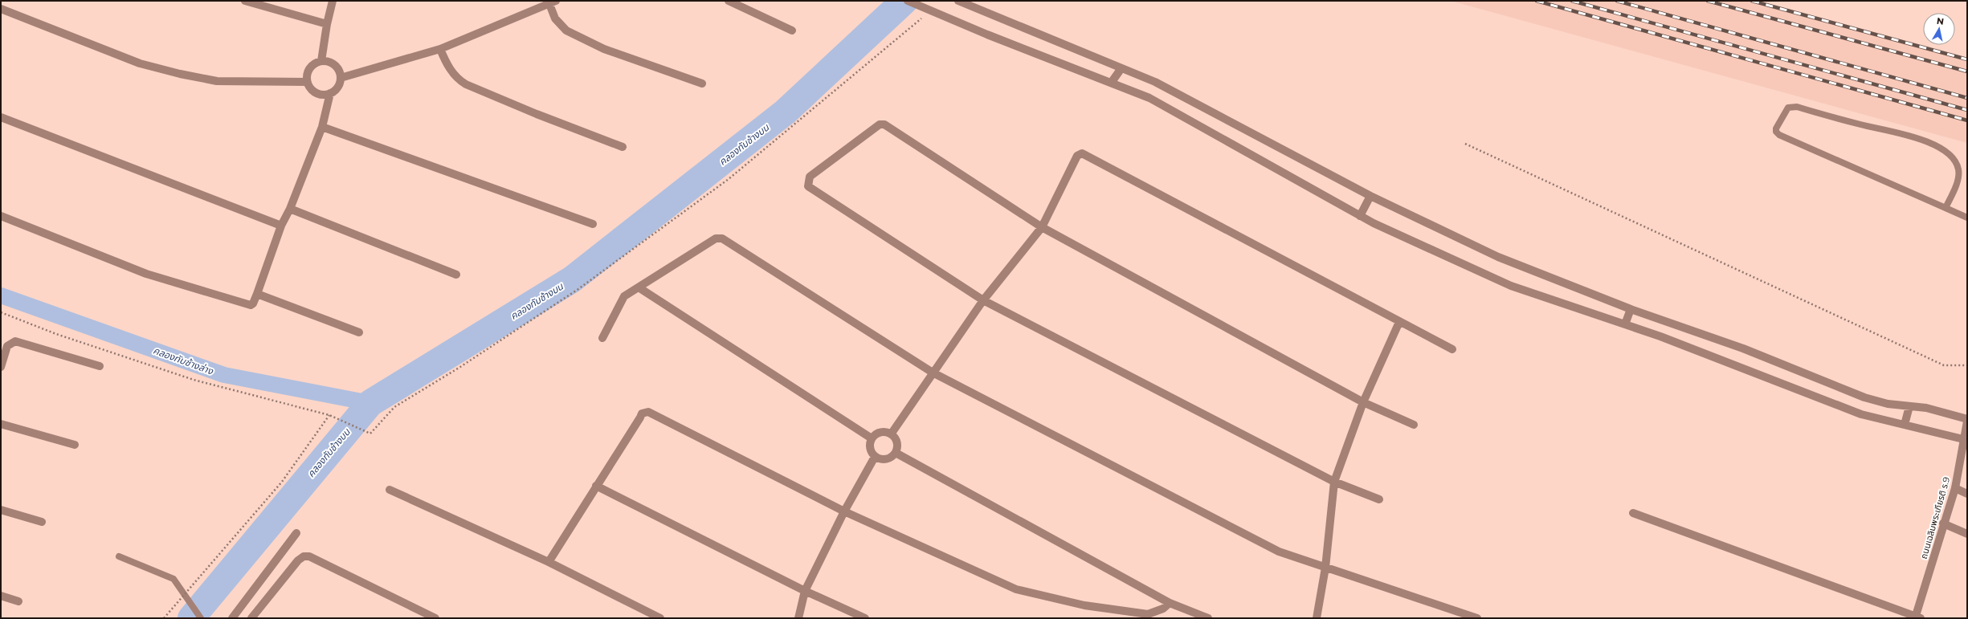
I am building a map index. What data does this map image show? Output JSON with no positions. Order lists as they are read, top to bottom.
{
  "streets": {
    "street": ["ถนนเฉลิมพระเกียรติ ร.9"]
  },
  "water": ["คลองทับช้างบน", "คลองทับช้างล่าง"],
  "north": "top"
}
